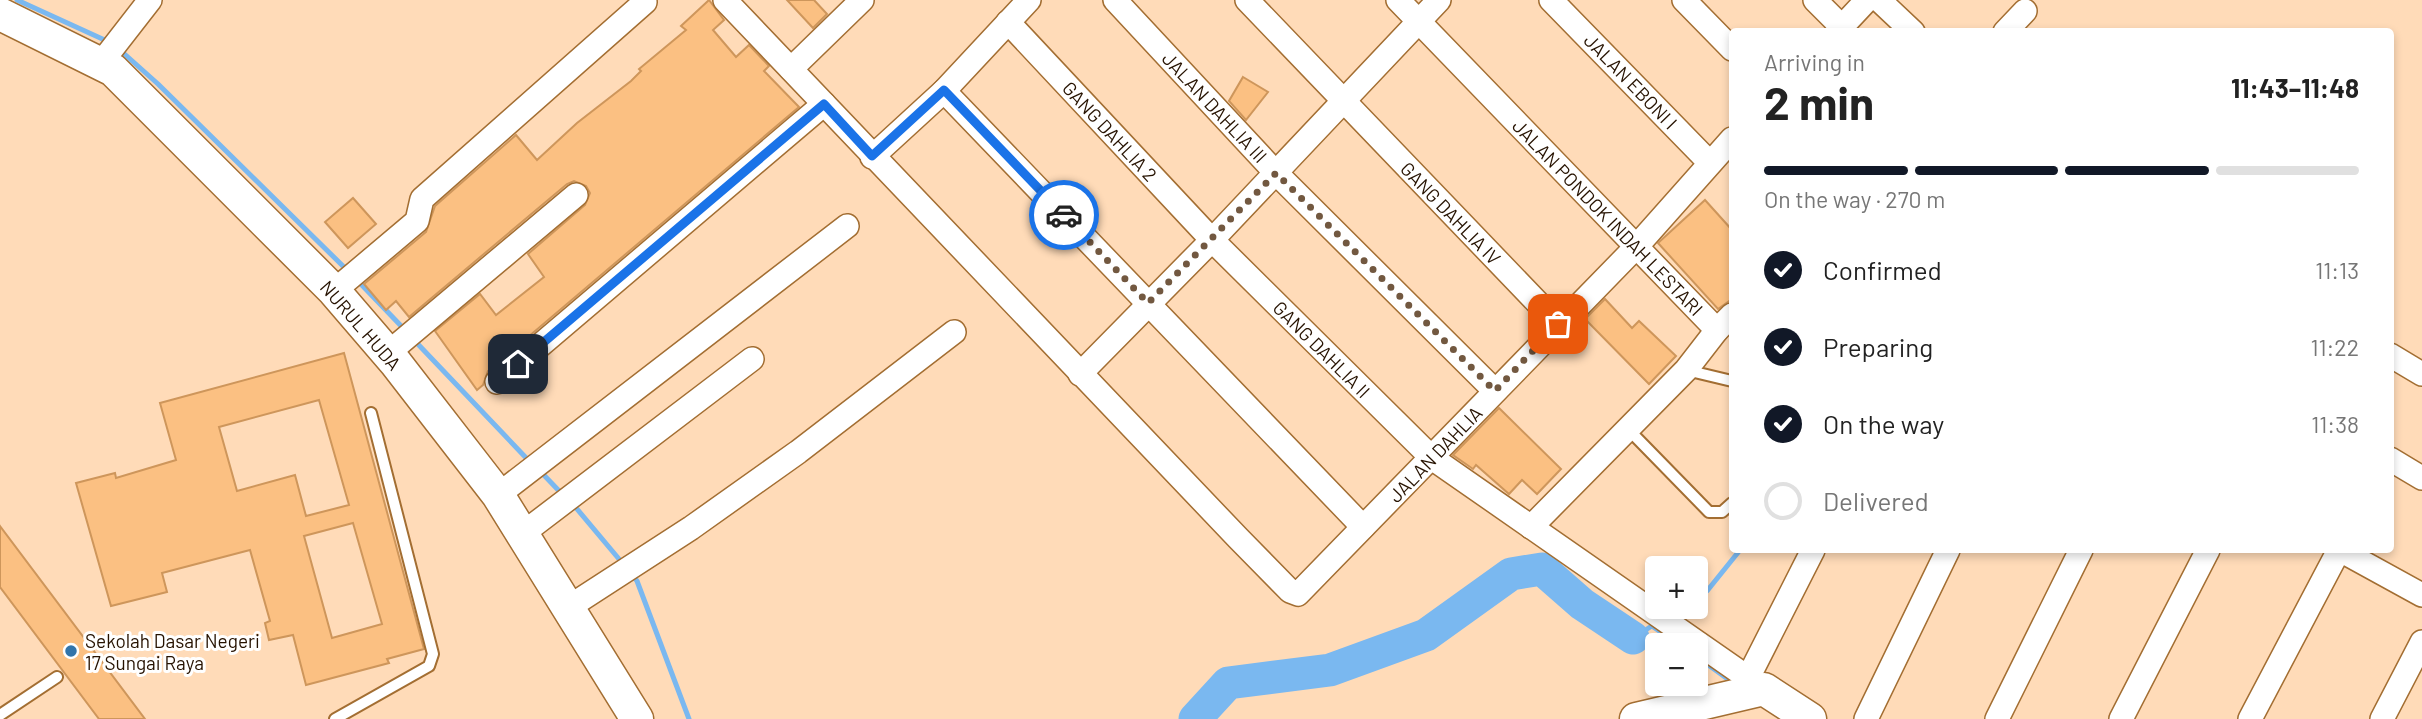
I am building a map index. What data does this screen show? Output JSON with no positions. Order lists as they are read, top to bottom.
{
  "streets": {
    "street": [
      "JALAN EBONI I",
      "JALAN DAHLIA III",
      "GANG DAHLIA 2",
      "GANG DAHLIA IV",
      "JALAN PONDOK INDAH LESTARI",
      "NURUL HUDA",
      "GANG DAHLIA II",
      "JALAN DAHLIA"
    ]
  },
  "crossings": [
    ["JALAN EBONI I", "JALAN DAHLIA"],
    ["JALAN DAHLIA III", "JALAN DAHLIA"],
    ["GANG DAHLIA 2", "GANG DAHLIA II"],
    ["GANG DAHLIA IV", "JALAN DAHLIA"],
    ["JALAN PONDOK INDAH LESTARI", "GANG DAHLIA II"],
    ["JALAN PONDOK INDAH LESTARI", "JALAN DAHLIA"],
    ["GANG DAHLIA II", "JALAN DAHLIA"]
  ],
  "places": ["Sekolah Dasar Negeri 17 Sungai Raya"],
  "page": {
    "heading": ["2 min", "Arriving in", "11:43–11:48"],
    "bar": "On the way · 270 m",
    "list": [
      ["Confirmed", "11:13"],
      ["Preparing", "11:22"],
      ["On the way", "11:38"],
      "Delivered"
    ],
    "map_buttons": ["+", "−"]
  }
}
